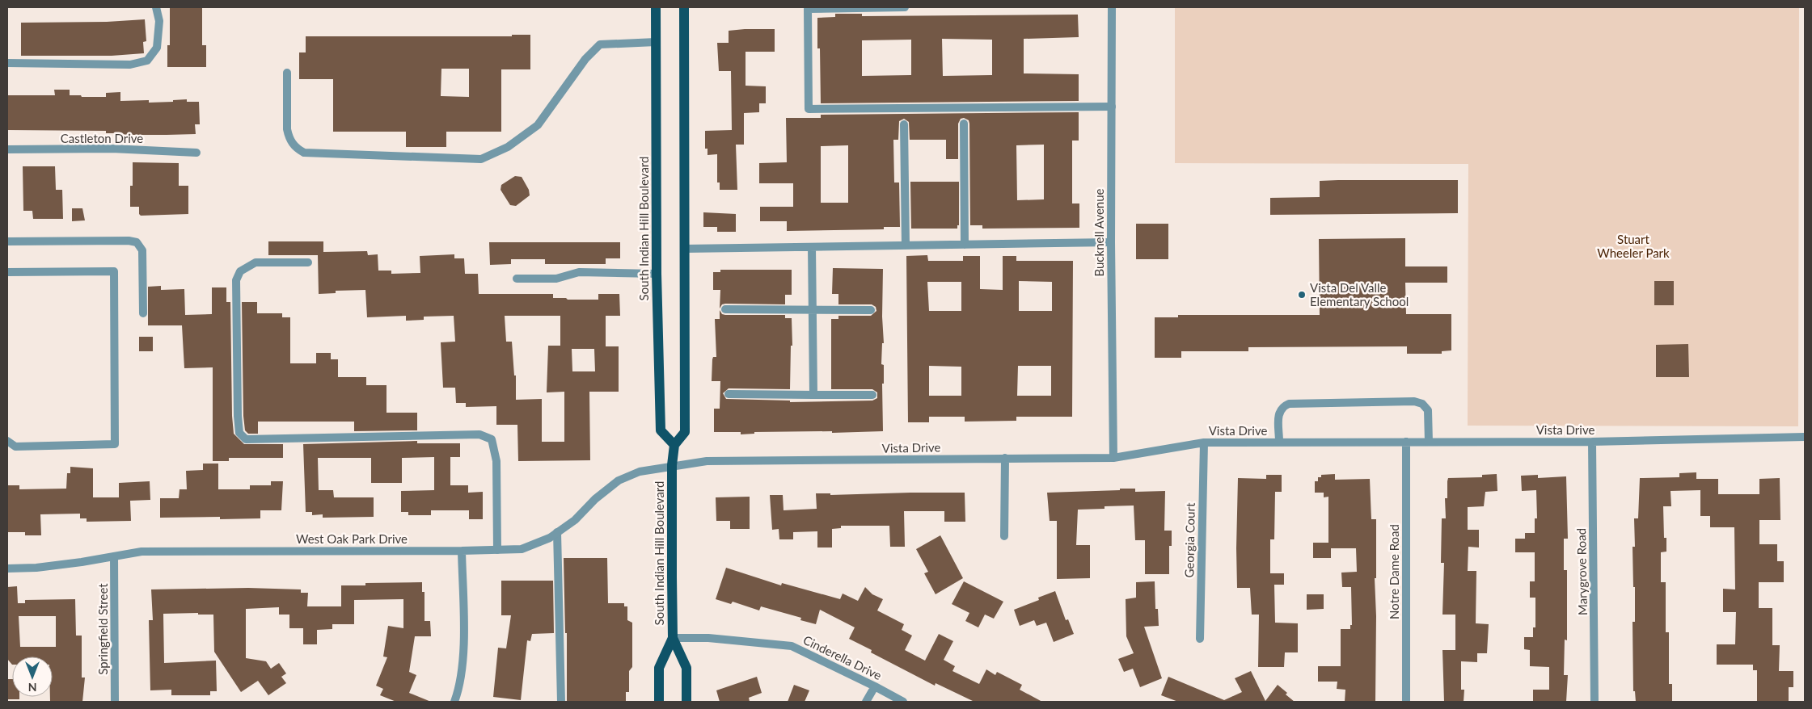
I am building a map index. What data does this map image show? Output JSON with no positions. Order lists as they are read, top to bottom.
{
  "streets": {
    "main road": ["South Indian Hill Boulevard"],
    "street": [
      "Castleton Drive",
      "Bucknell Avenue",
      "Vista Drive",
      "West Oak Park Drive",
      "Georgia Court",
      "Notre Dame Road",
      "Marygrove Road",
      "Springfield Street",
      "Cinderella Drive"
    ]
  },
  "crossings": [
    ["South Indian Hill Boulevard", "Vista Drive"],
    ["South Indian Hill Boulevard", "West Oak Park Drive"],
    ["South Indian Hill Boulevard", "Cinderella Drive"],
    ["Bucknell Avenue", "Vista Drive"],
    ["Vista Drive", "West Oak Park Drive"],
    ["Vista Drive", "Georgia Court"],
    ["Vista Drive", "Notre Dame Road"],
    ["Vista Drive", "Marygrove Road"],
    ["West Oak Park Drive", "Springfield Street"]
  ],
  "parks": ["Stuart Wheeler Park"],
  "places": ["Vista Del Valle Elementary School"],
  "north": "bottom"
}
